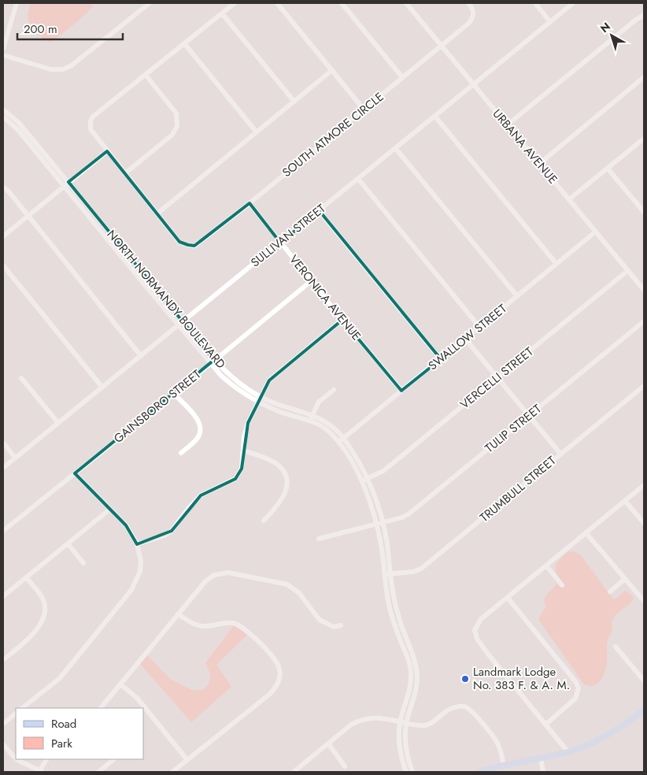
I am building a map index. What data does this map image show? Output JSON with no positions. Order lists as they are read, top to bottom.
{
  "streets": {
    "street": [
      "SOUTH ATMORE CIRCLE",
      "URBANA AVENUE",
      "SULLIVAN STREET",
      "VERONICA AVENUE",
      "NORTH NORMANDY BOULEVARD",
      "SWALLOW STREET",
      "VERCELLI STREET",
      "GAINSBORO STREET",
      "TULIP STREET",
      "TRUMBULL STREET"
    ]
  },
  "crossings": [
    ["SOUTH ATMORE CIRCLE", "URBANA AVENUE"],
    ["SOUTH ATMORE CIRCLE", "VERONICA AVENUE"],
    ["URBANA AVENUE", "SULLIVAN STREET"],
    ["URBANA AVENUE", "SWALLOW STREET"],
    ["URBANA AVENUE", "VERCELLI STREET"],
    ["SULLIVAN STREET", "VERONICA AVENUE"],
    ["SULLIVAN STREET", "NORTH NORMANDY BOULEVARD"],
    ["VERONICA AVENUE", "SWALLOW STREET"],
    ["VERONICA AVENUE", "GAINSBORO STREET"],
    ["NORTH NORMANDY BOULEVARD", "SWALLOW STREET"],
    ["NORTH NORMANDY BOULEVARD", "VERCELLI STREET"],
    ["NORTH NORMANDY BOULEVARD", "GAINSBORO STREET"],
    ["NORTH NORMANDY BOULEVARD", "TULIP STREET"],
    ["NORTH NORMANDY BOULEVARD", "TRUMBULL STREET"]
  ],
  "places": ["Landmark Lodge No. 383 F. & A. M."],
  "legend": ["Road", "Park"],
  "scale_bar": "200 m",
  "north": "top left"
}
